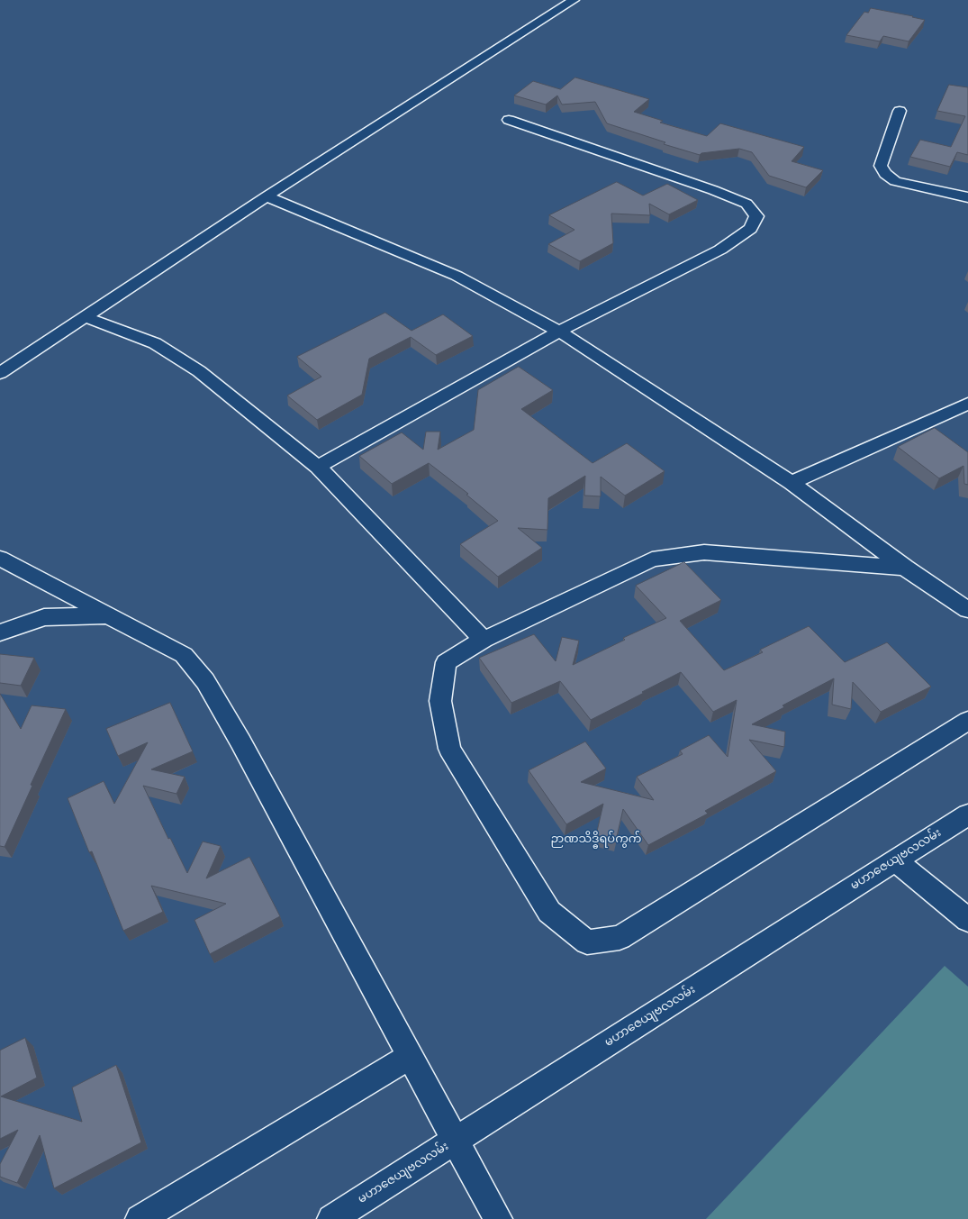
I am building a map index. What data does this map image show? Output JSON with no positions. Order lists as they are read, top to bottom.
{
  "streets": {
    "street": ["မဟာဇေယျဗလလမ်း"]
  },
  "districts": ["ဉာဏသိဒ္ဓိရပ်ကွက်"]
}
